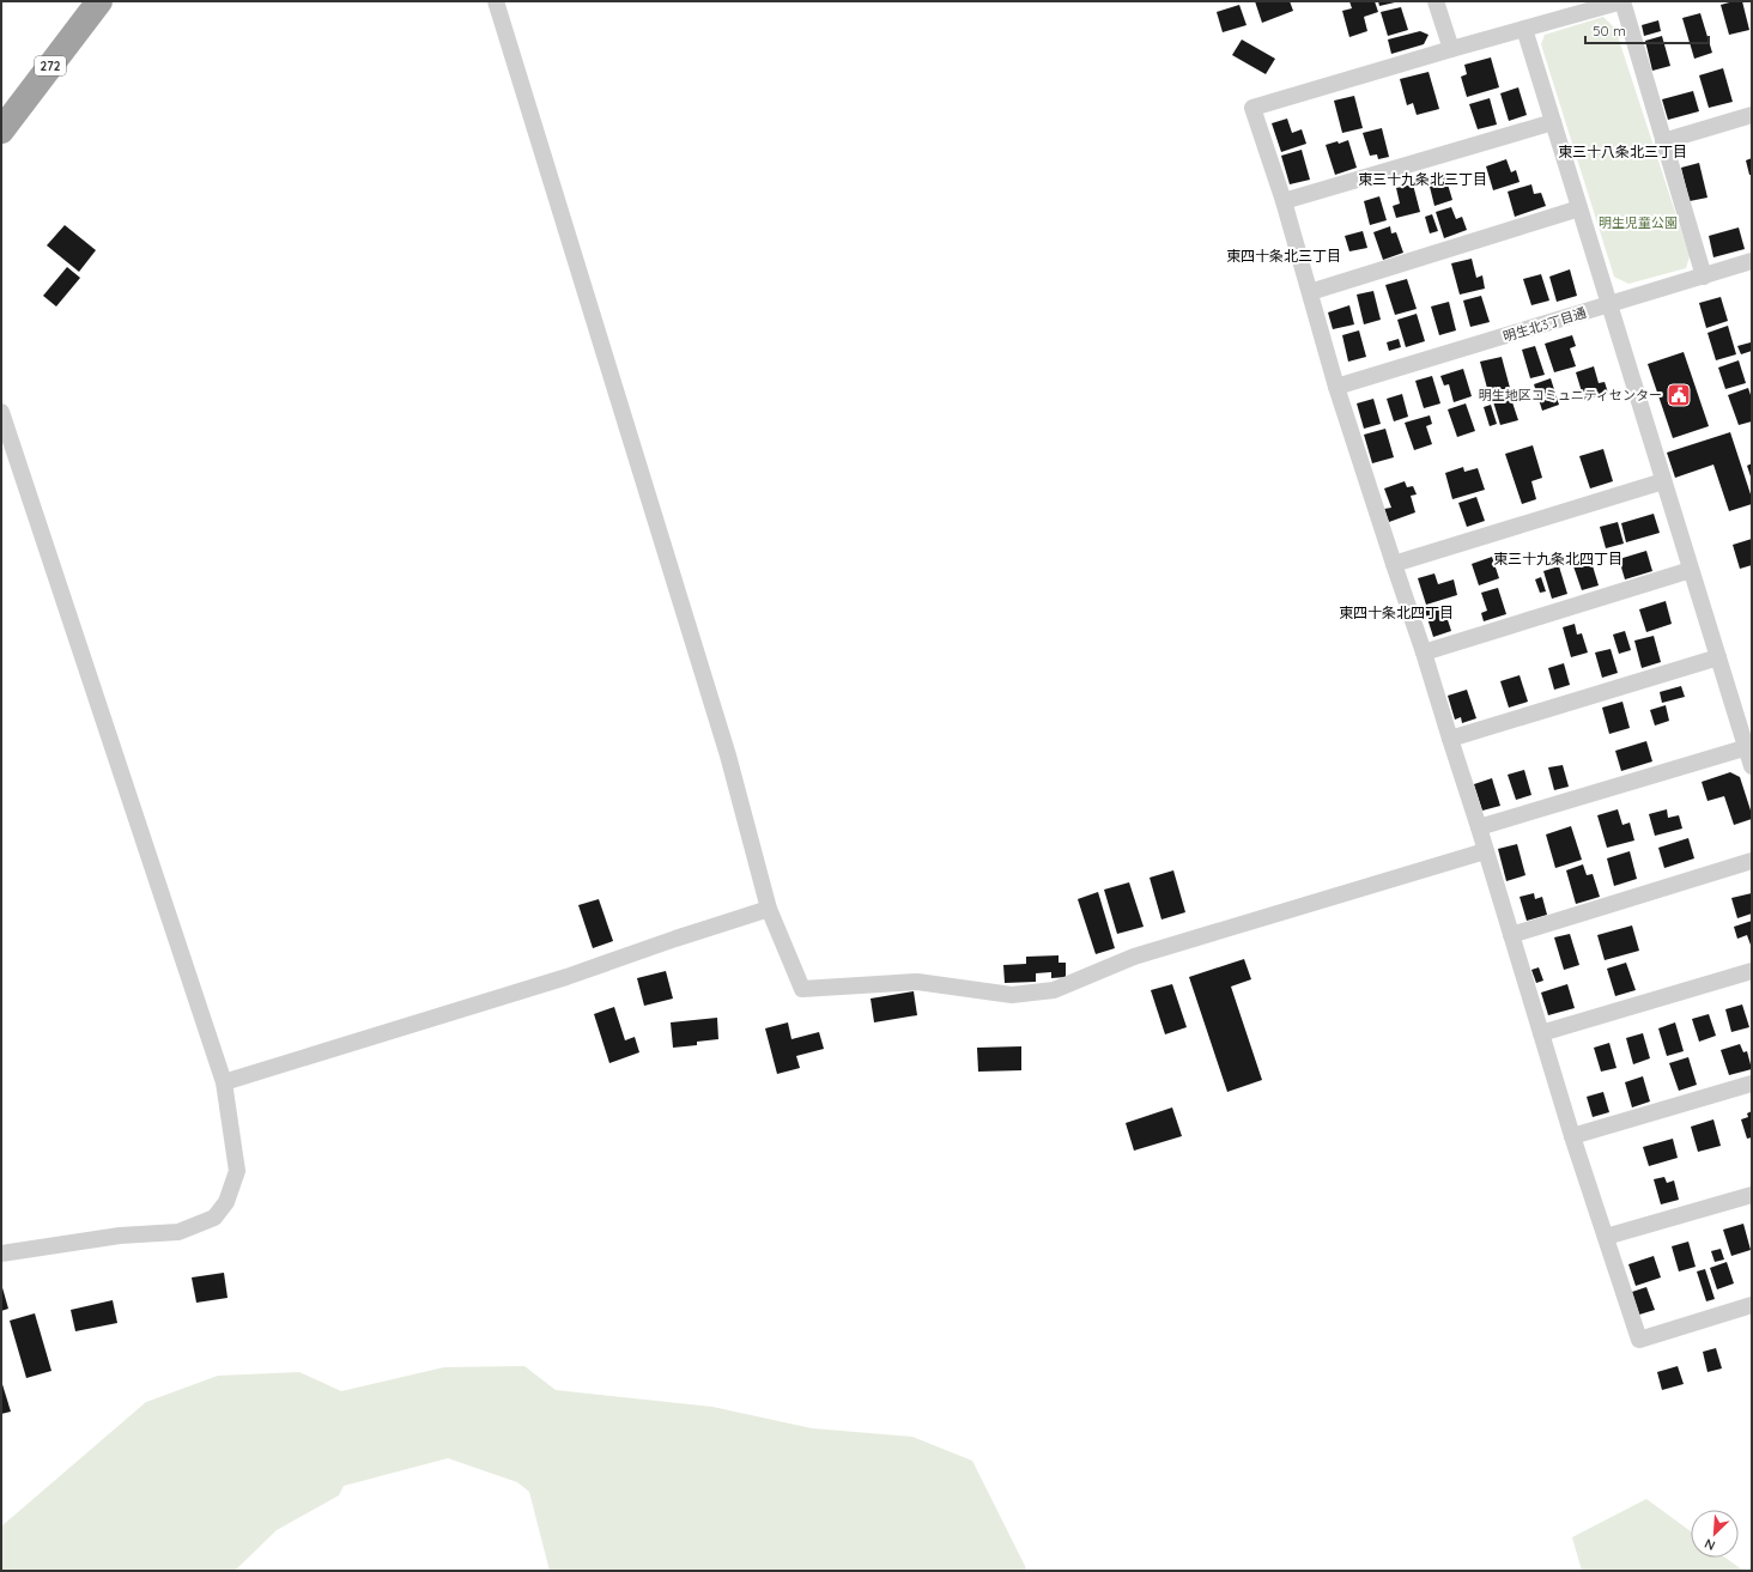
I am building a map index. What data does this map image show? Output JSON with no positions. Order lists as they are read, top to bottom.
{
  "streets": {
    "highway": ["272"],
    "street": ["明生北3丁目通"]
  },
  "districts": [
    "東三十八条北三丁目",
    "東三十九条北三丁目",
    "東四十条北三丁目",
    "東三十九条北四丁目",
    "東四十条北四丁目"
  ],
  "parks": ["明生児童公園"],
  "places": {
    "public building": ["明生地区コミュニティセンター"]
  },
  "scale_bar": "50 m",
  "north": "bottom left"
}
